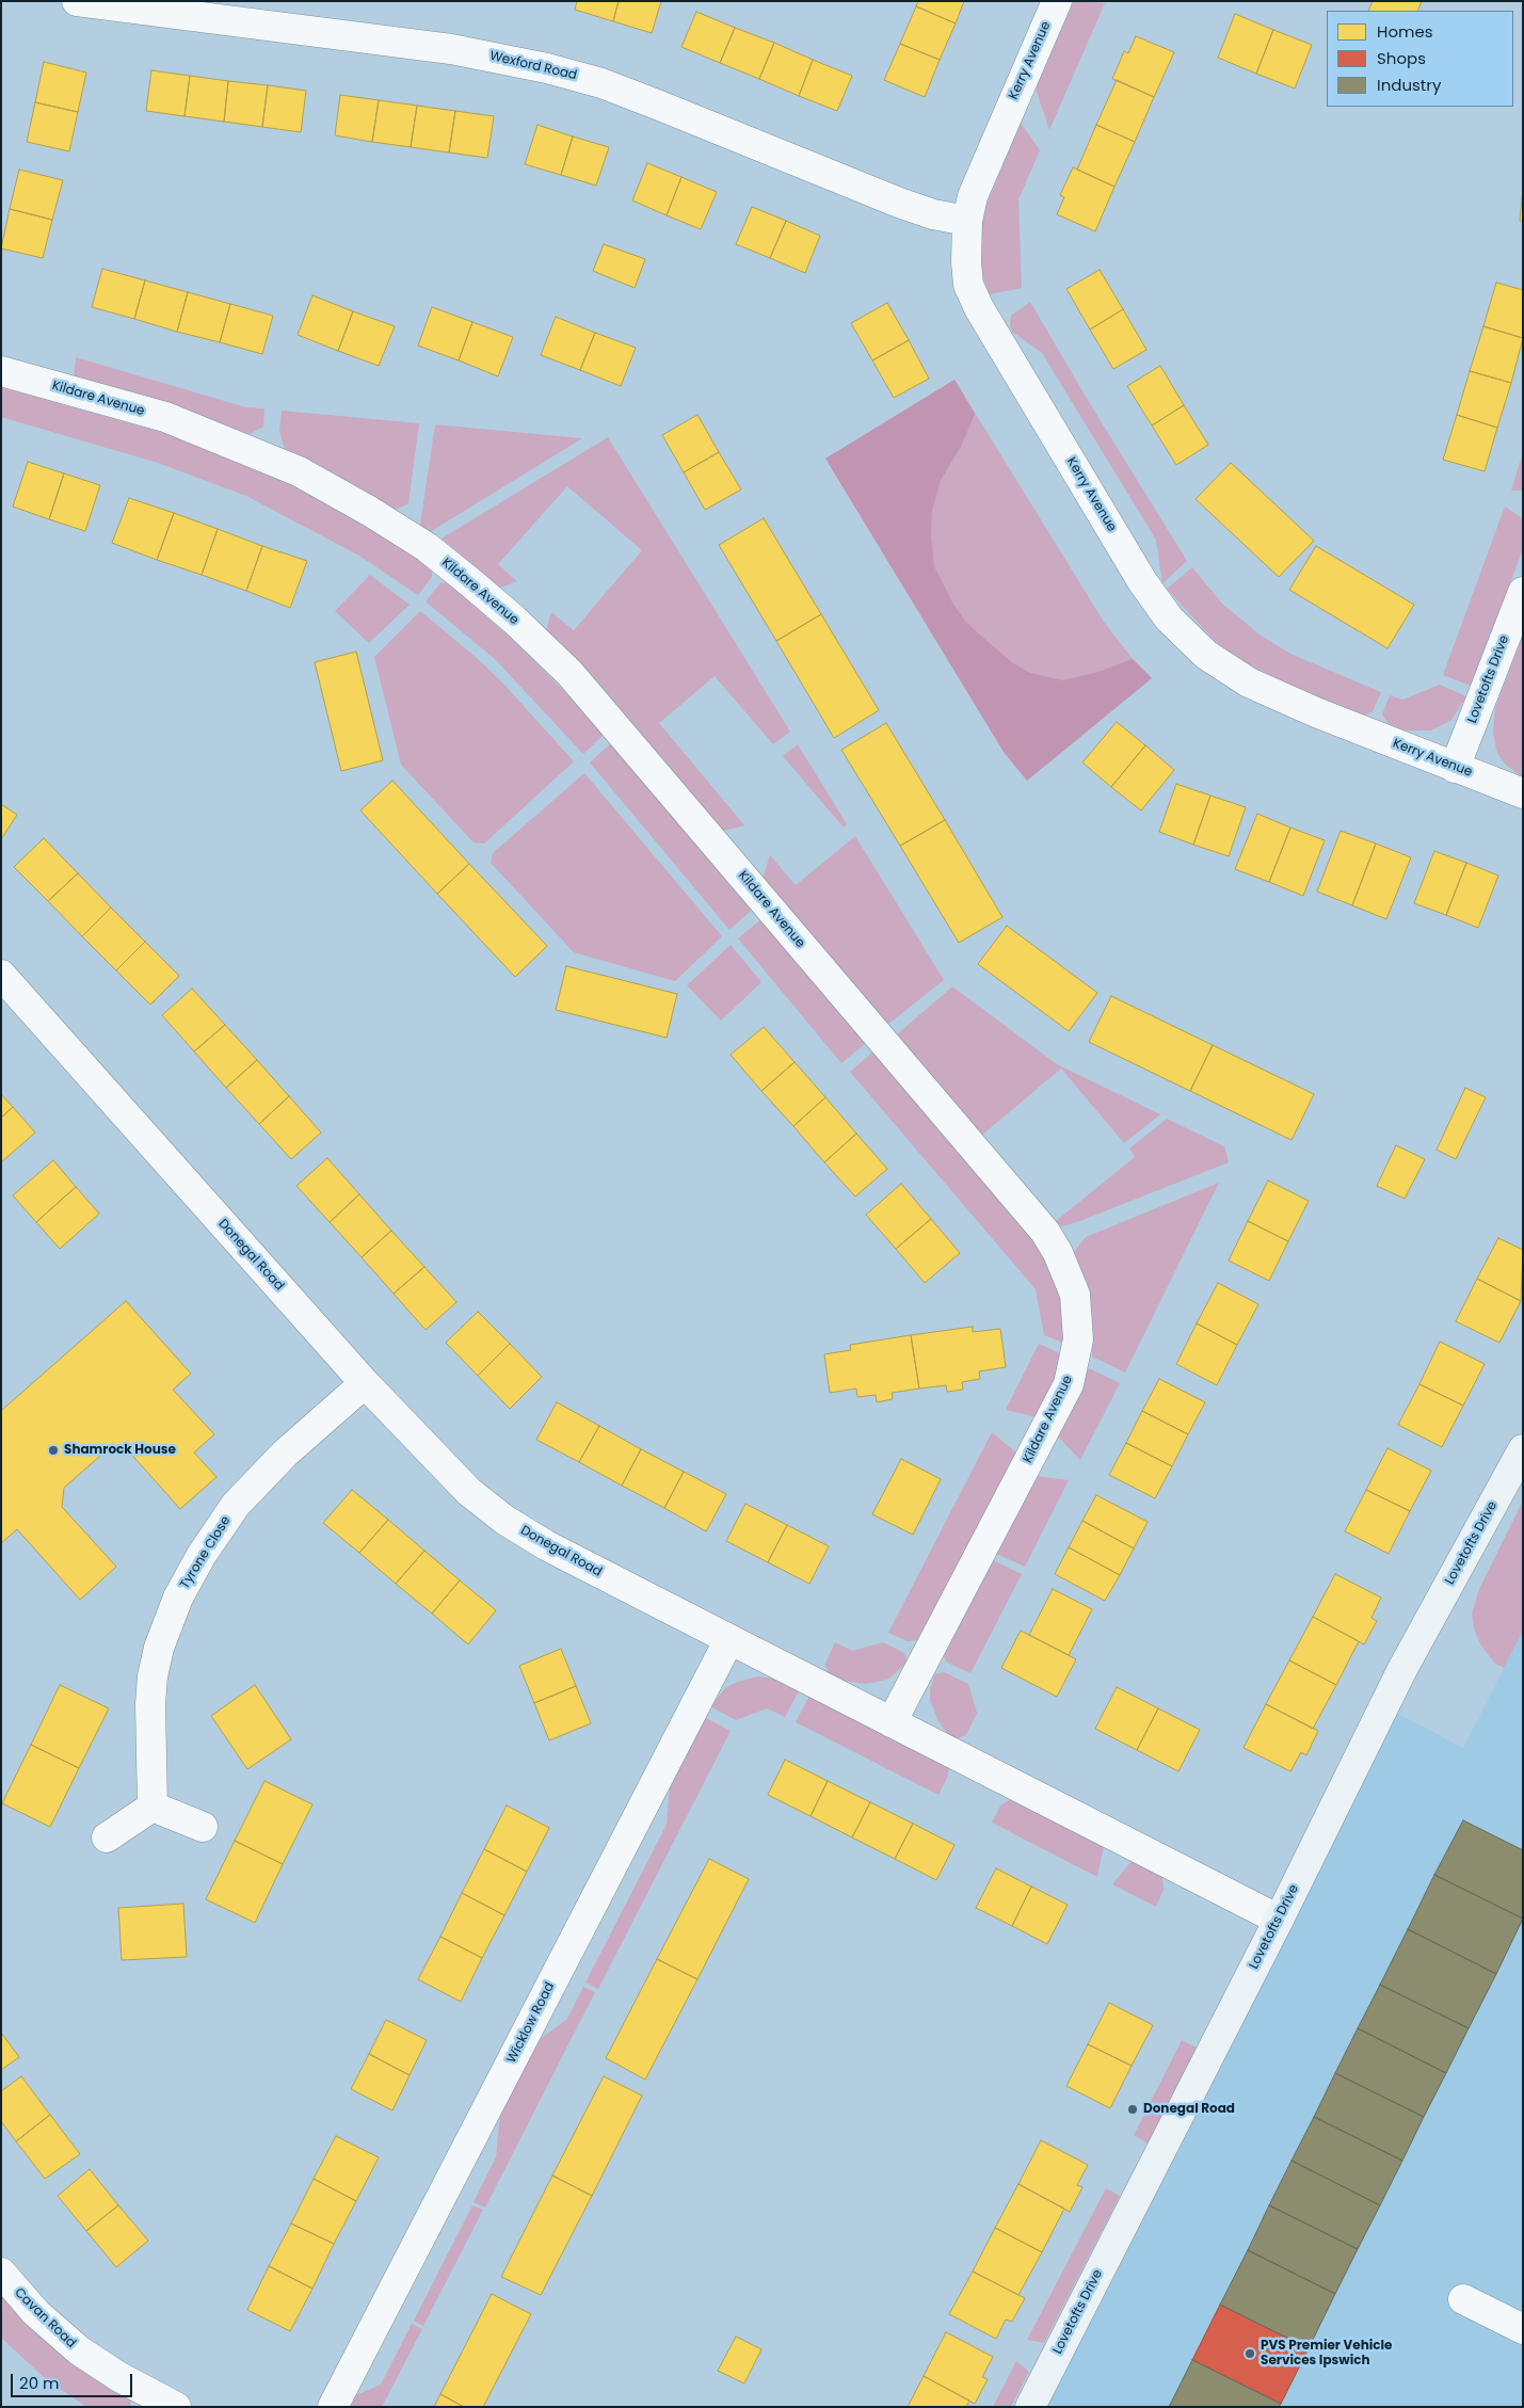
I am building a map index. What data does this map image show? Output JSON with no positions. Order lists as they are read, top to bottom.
{
  "streets": {
    "street": [
      "Kerry Avenue",
      "Wexford Road",
      "Kildare Avenue",
      "Lovetofts Drive",
      "Donegal Road",
      "Tyrone Close",
      "Wicklow Road",
      "Cavan Road"
    ]
  },
  "crossings": [
    ["Kerry Avenue", "Wexford Road"],
    ["Kerry Avenue", "Lovetofts Drive"],
    ["Kildare Avenue", "Donegal Road"],
    ["Lovetofts Drive", "Donegal Road"],
    ["Donegal Road", "Tyrone Close"],
    ["Donegal Road", "Wicklow Road"]
  ],
  "places": ["Shamrock House", "Donegal Road", "PVS Premier Vehicle Services Ipswich"],
  "legend": ["Homes", "Shops", "Industry"],
  "scale_bar": "20 m"
}
